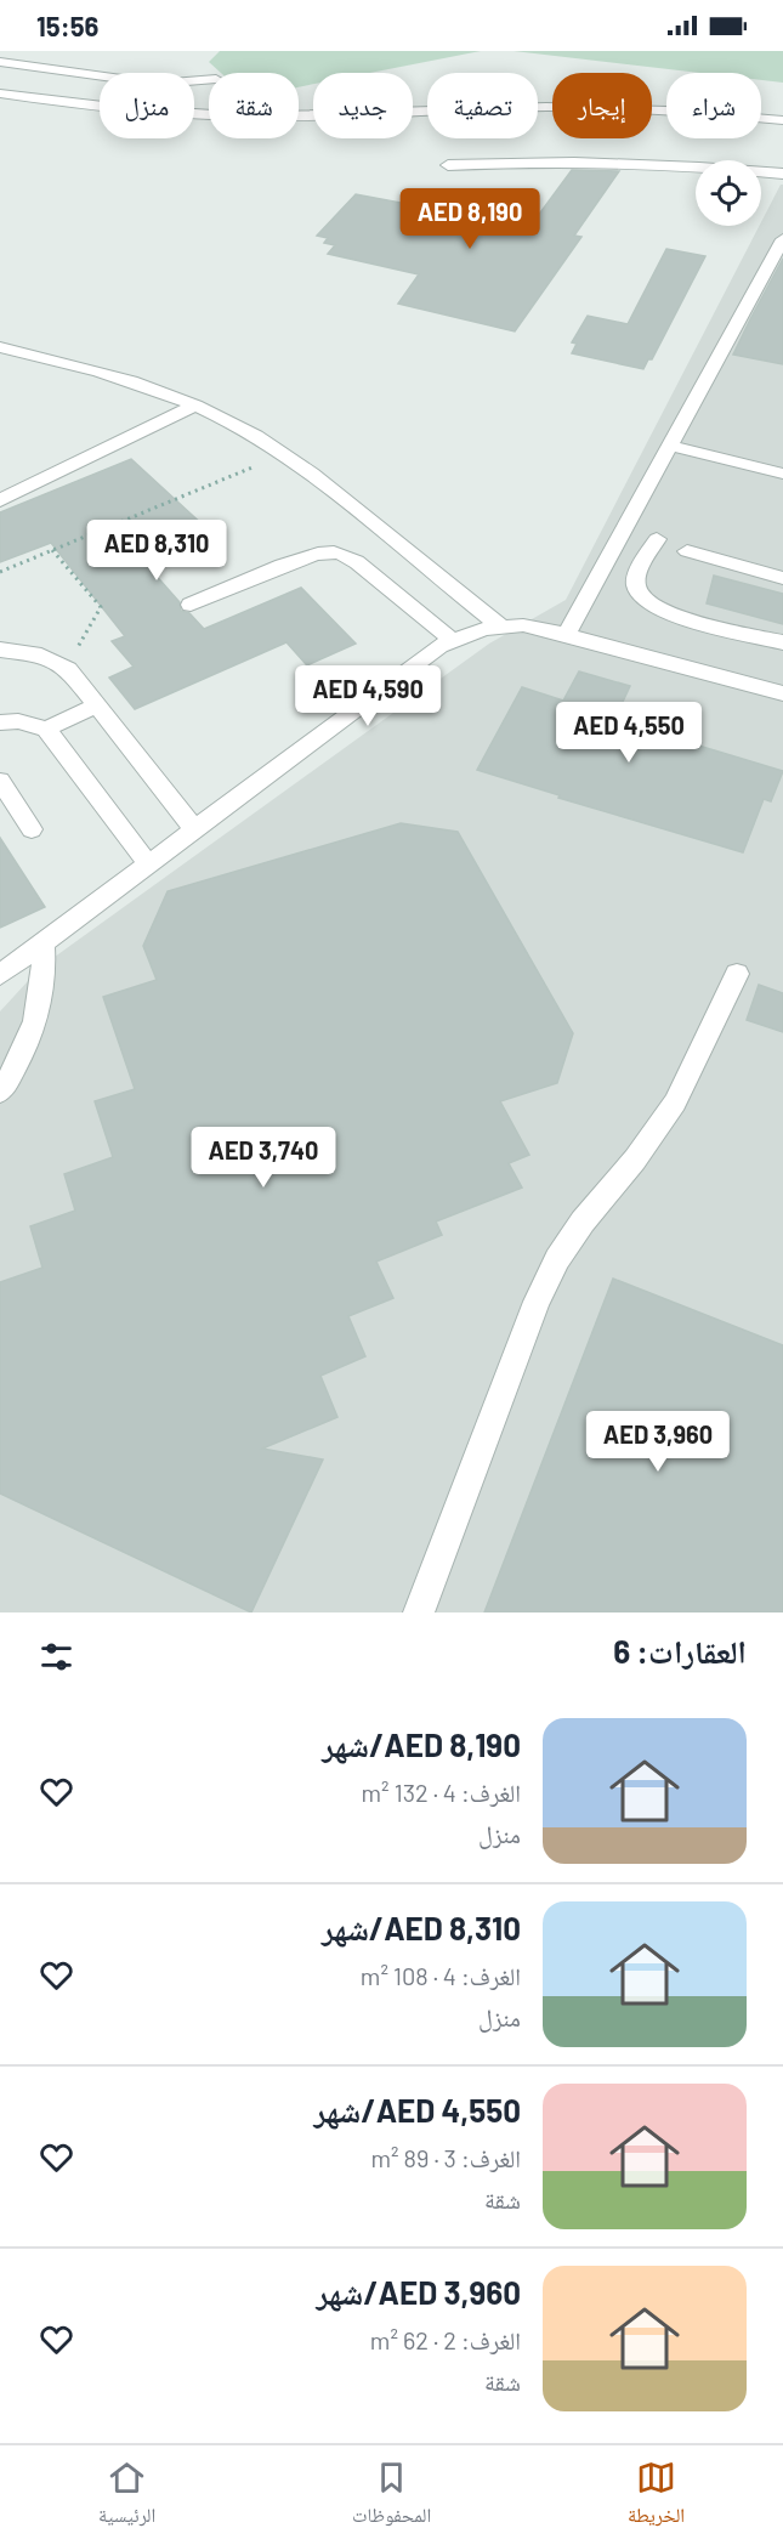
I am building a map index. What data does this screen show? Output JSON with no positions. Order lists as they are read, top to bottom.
{
  "page": {
    "status": "15:56",
    "chip": [
      "شراء",
      "إيجار",
      "تصفية",
      "جديد",
      "شقة",
      "منزل"
    ],
    "price": [
      "AED 8,190",
      "AED 8,310",
      "AED 4,590",
      "AED 4,550",
      "AED 3,740",
      "AED 3,960"
    ],
    "heading": "العقارات: 6",
    "list": [
      {
        "name": "AED 8,190/شهر",
        "note": "الغرف: 4 · 132 m² · منزل"
      },
      {
        "name": "AED 8,310/شهر",
        "note": "الغرف: 4 · 108 m² · منزل"
      },
      {
        "name": "AED 4,550/شهر",
        "note": "الغرف: 3 · 89 m² · شقة"
      },
      {
        "name": "AED 3,960/شهر",
        "note": "الغرف: 2 · 62 m² · شقة"
      }
    ],
    "tabs": ["الخريطة", "المحفوظات", "الرئيسية"]
  }
}
